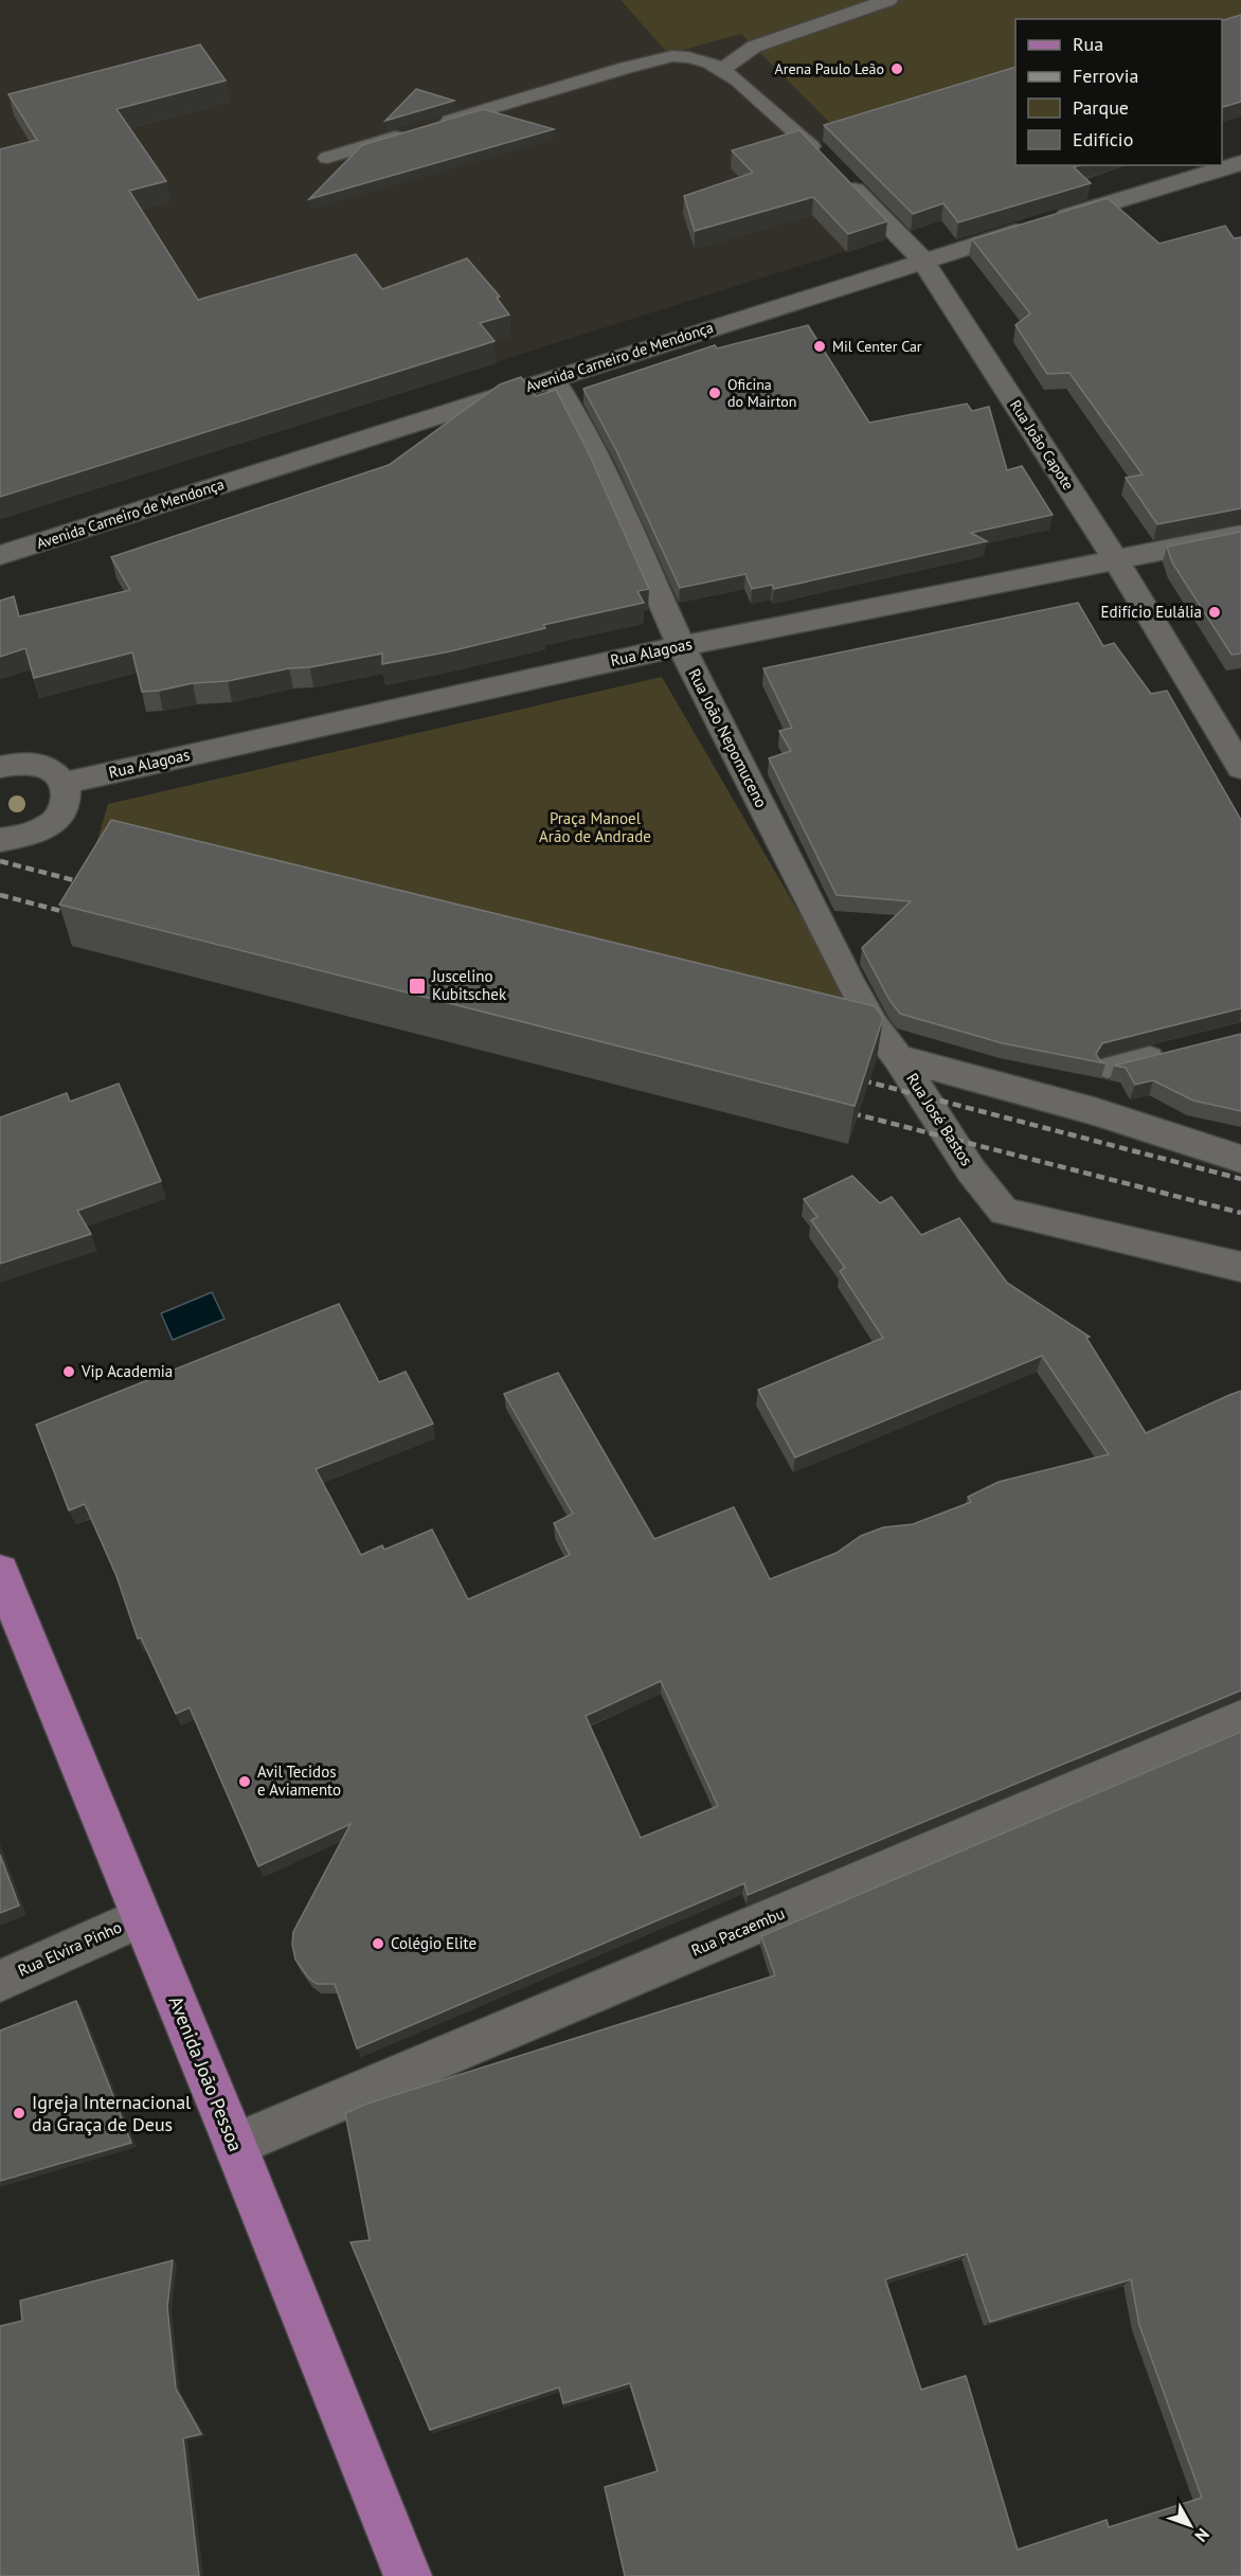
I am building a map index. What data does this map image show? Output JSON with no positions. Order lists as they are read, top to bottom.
{
  "streets": {
    "main road": ["Avenida João Pessoa"],
    "street": [
      "Avenida Carneiro de Mendonça",
      "Rua João Capote",
      "Rua Alagoas",
      "Rua João Nepomuceno",
      "Rua José Bastos",
      "Rua Pacaembu",
      "Rua Elvira Pinho"
    ]
  },
  "crossings": [
    ["Avenida Carneiro de Mendonça", "Rua João Capote"],
    ["Avenida Carneiro de Mendonça", "Rua João Nepomuceno"],
    ["Rua João Capote", "Rua Alagoas"],
    ["Rua Alagoas", "Rua João Nepomuceno"],
    ["Rua João Nepomuceno", "Rua José Bastos"],
    ["Rua Pacaembu", "Avenida João Pessoa"],
    ["Rua Elvira Pinho", "Avenida João Pessoa"]
  ],
  "parks": ["Praça Manoel Arão de Andrade"],
  "places": {
    "other": [
      "Arena Paulo Leão",
      "Mil Center Car",
      "Oficina do Mairton",
      "Edifício Eulália",
      "Vip Academia",
      "Avil Tecidos e Aviamento",
      "Colégio Elite",
      "Igreja Internacional da Graça de Deus"
    ],
    "transit": ["Juscelino Kubitschek"]
  },
  "legend": [
    "Rua",
    "Ferrovia",
    "Parque",
    "Edifício"
  ],
  "north": "bottom right"
}
